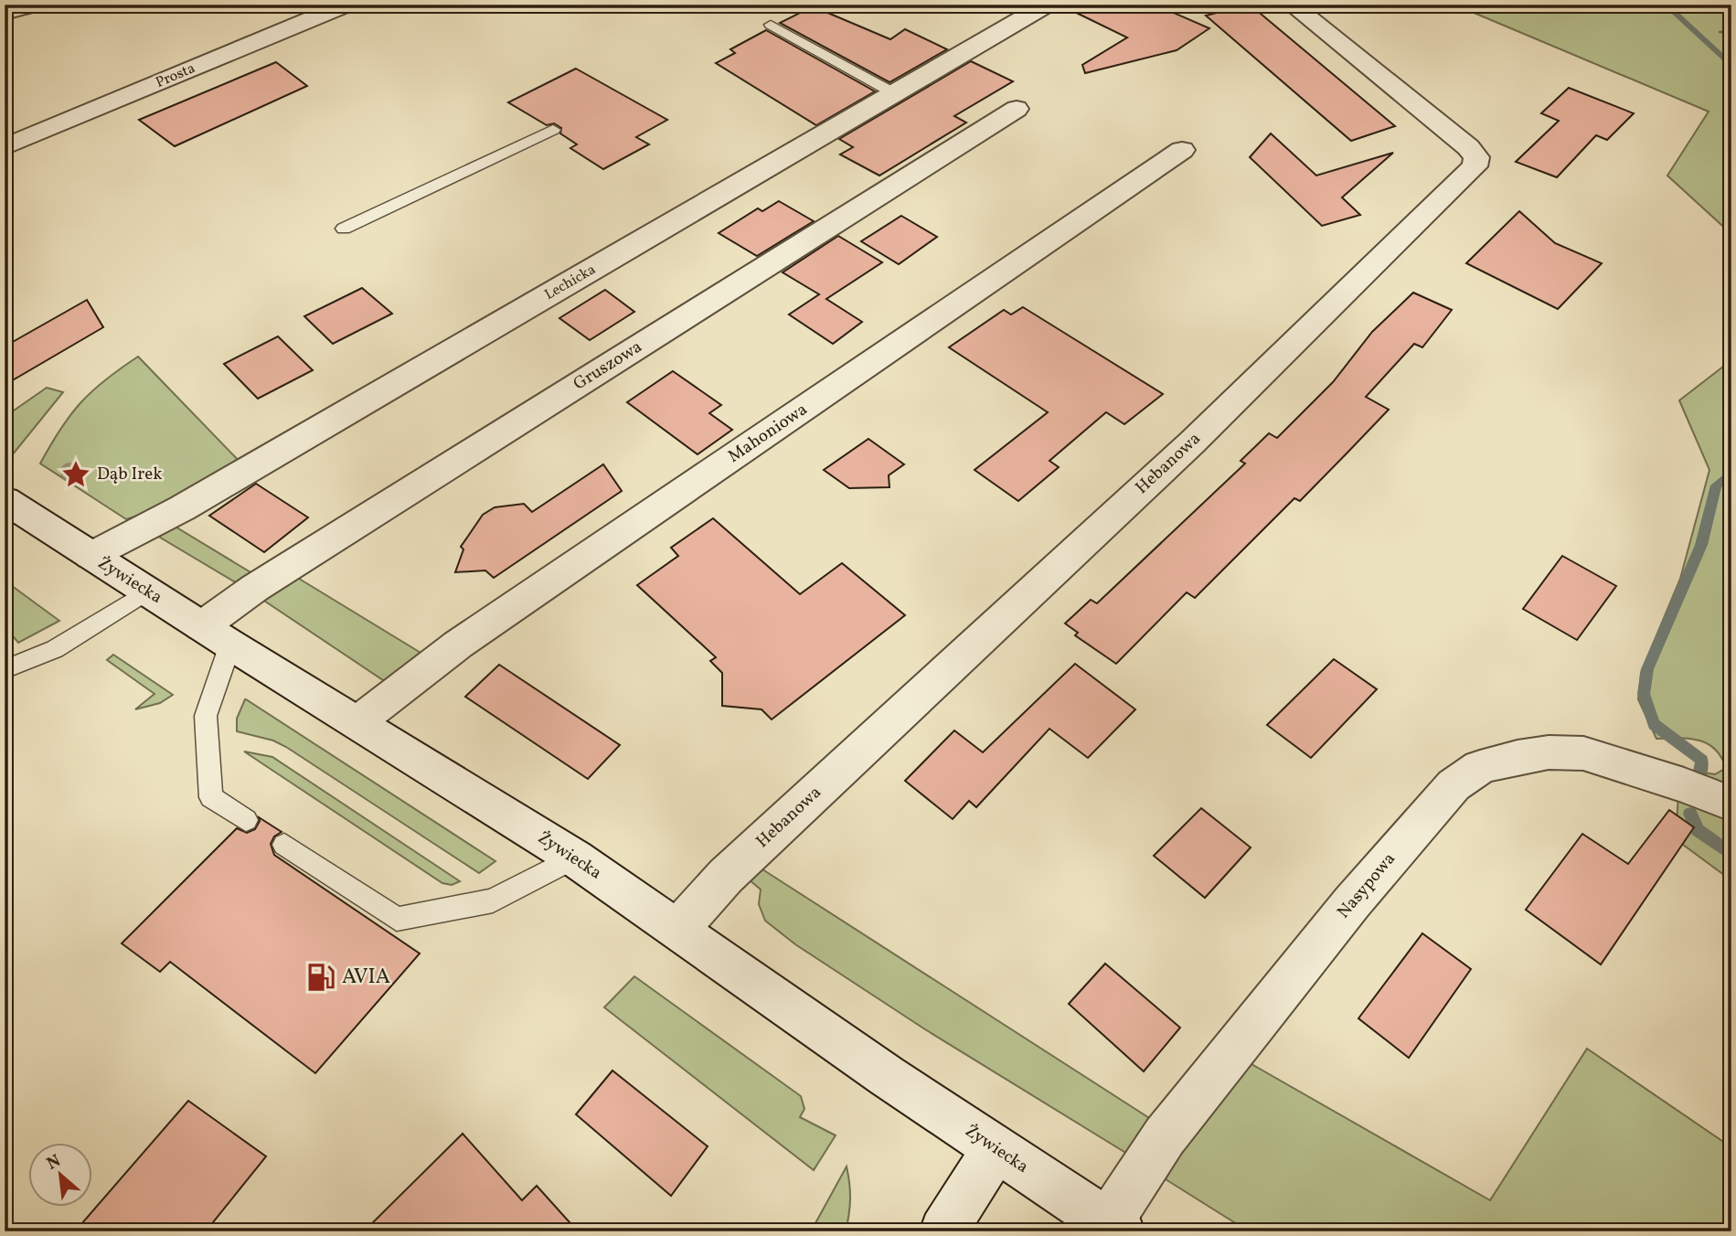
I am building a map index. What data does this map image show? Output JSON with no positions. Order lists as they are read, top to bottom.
{
  "streets": {
    "street": [
      "Prosta",
      "Lechicka",
      "Gruszowa",
      "Mahoniowa",
      "Hebanowa",
      "Żywiecka",
      "Nasypowa"
    ]
  },
  "crossings": [
    ["Lechicka", "Żywiecka"],
    ["Gruszowa", "Żywiecka"],
    ["Mahoniowa", "Żywiecka"],
    ["Hebanowa", "Żywiecka"],
    ["Żywiecka", "Nasypowa"]
  ],
  "places": {
    "place": ["Dąb Irek"],
    "fuel station": ["AVIA"]
  },
  "north": "top left"
}
